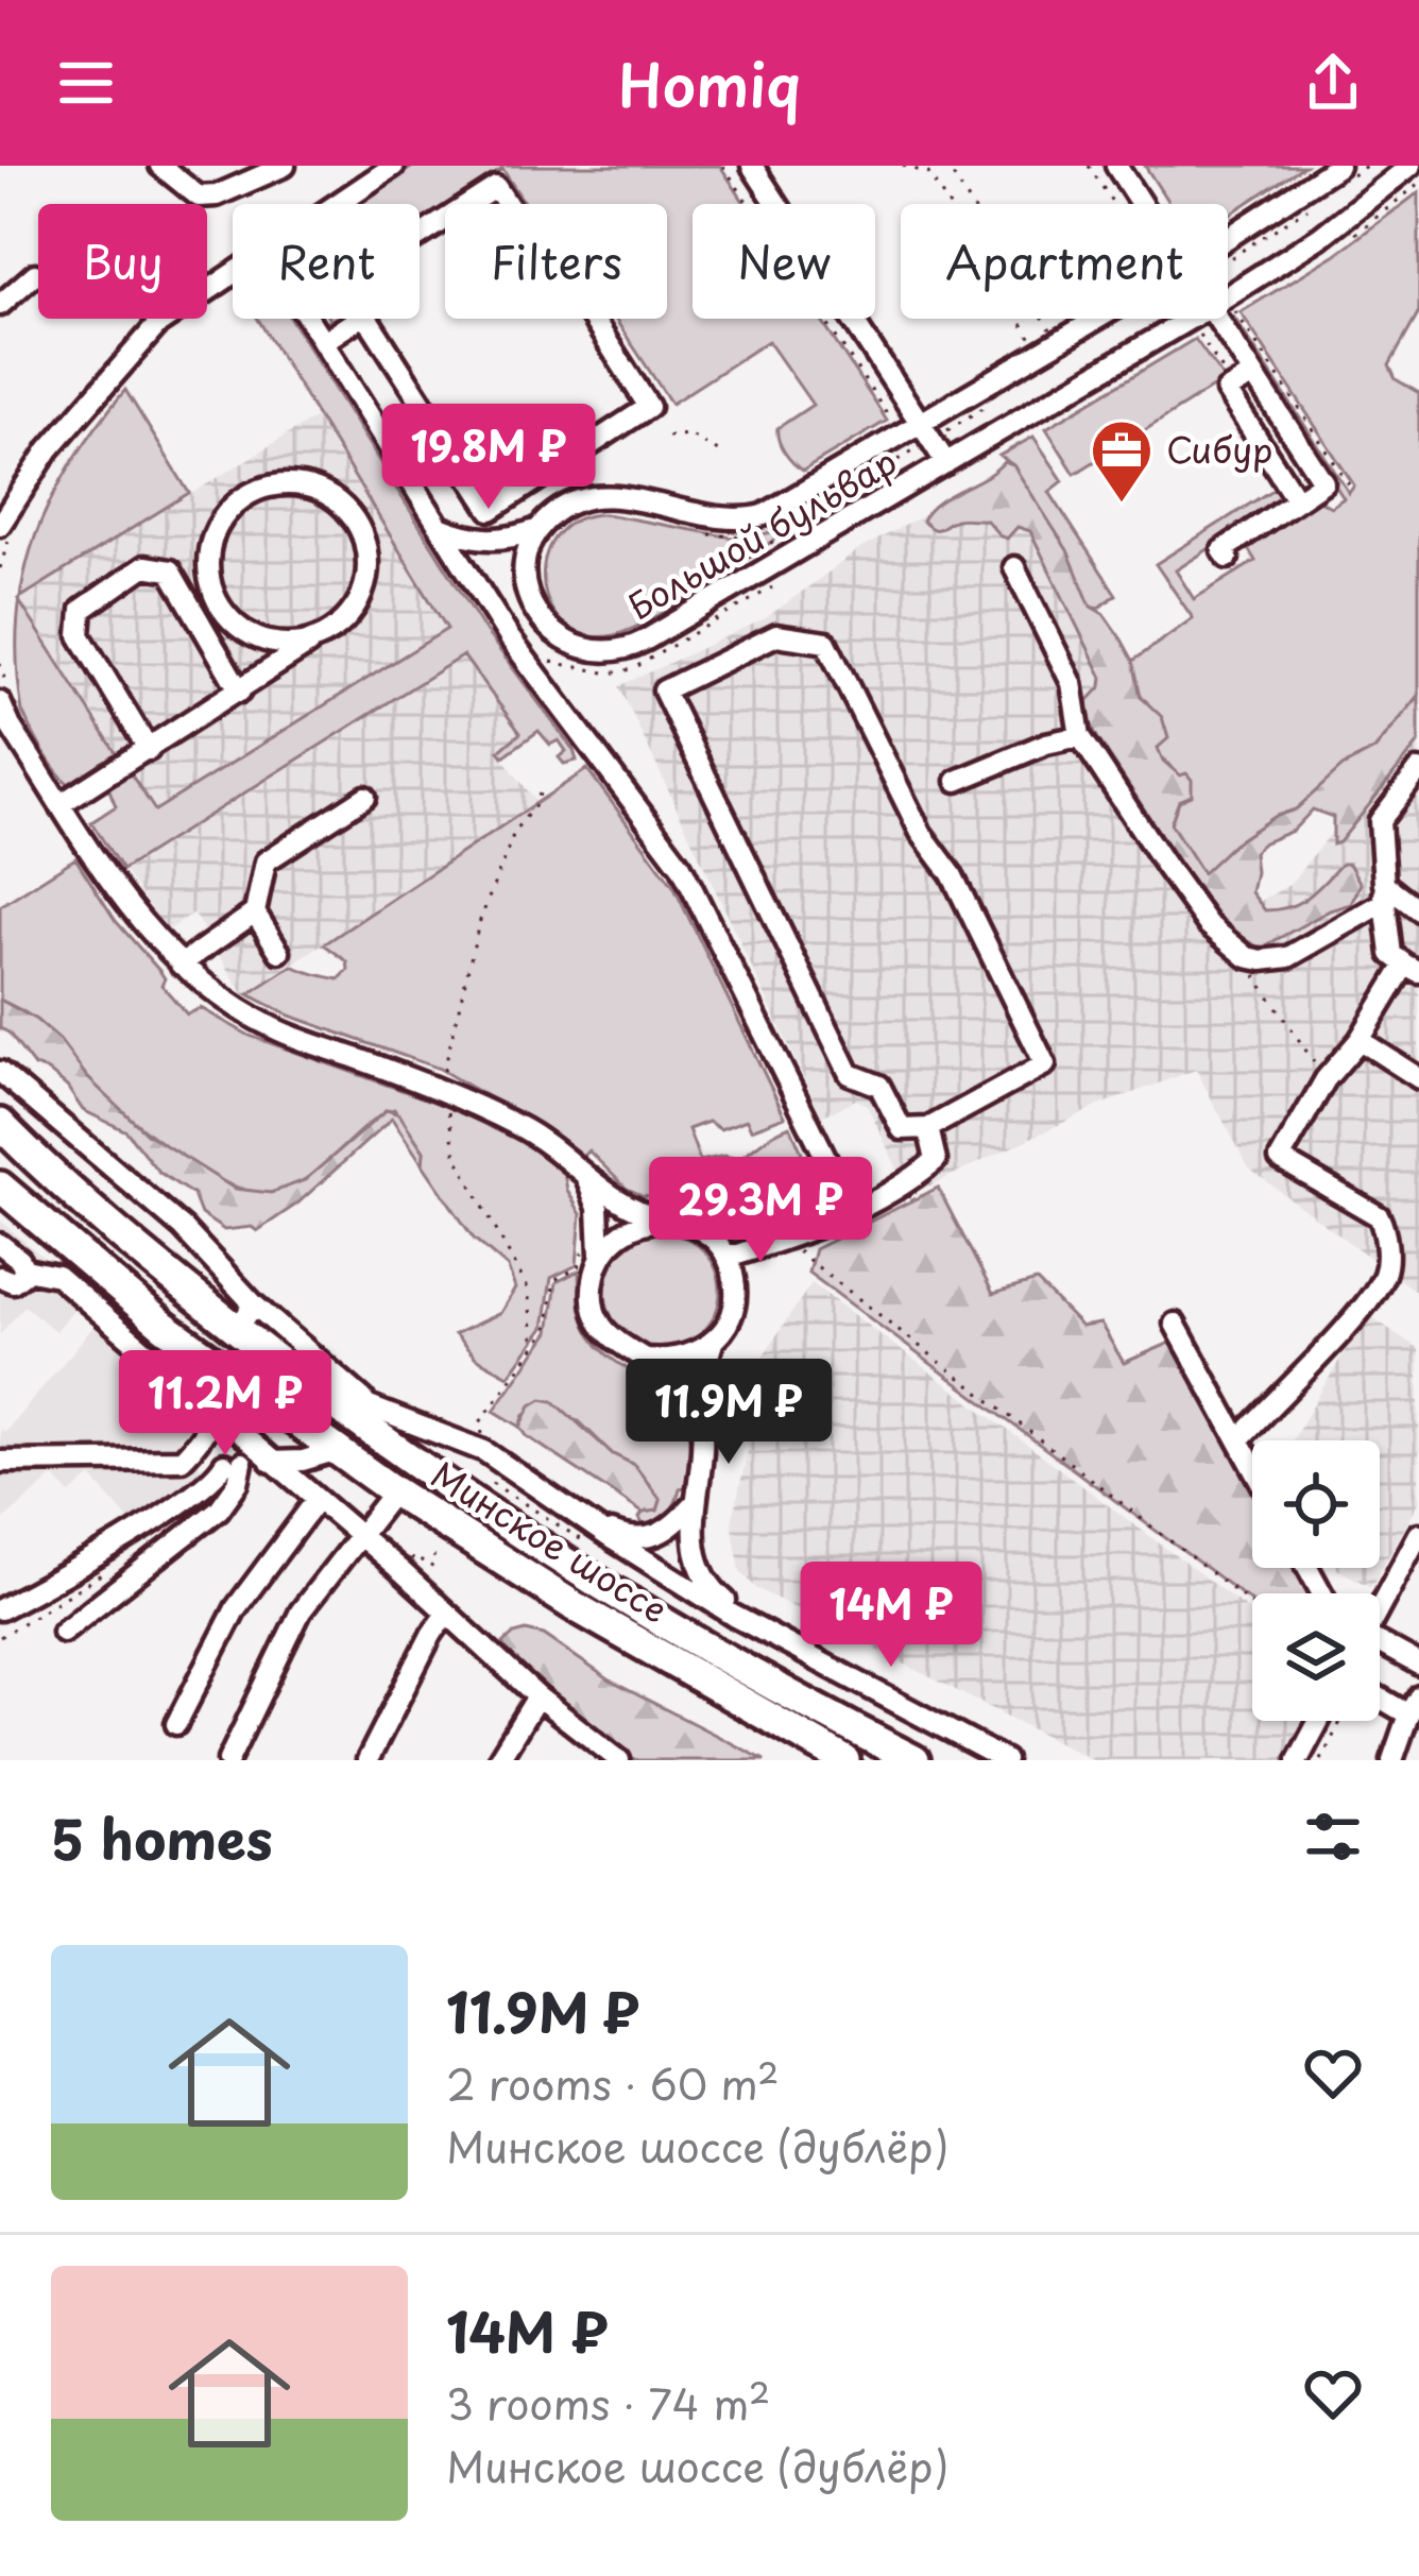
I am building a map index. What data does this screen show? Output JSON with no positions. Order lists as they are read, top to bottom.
{
  "streets": {
    "highway": ["Минское шоссе"],
    "street": ["Большой бульвар"]
  },
  "places": {
    "office": ["Сибур"]
  },
  "page": {
    "header": "Homiq",
    "chip": [
      "Buy",
      "Rent",
      "Filters",
      "New",
      "Apartment"
    ],
    "price": [
      "19.8M ₽",
      "29.3M ₽",
      "11.2M ₽",
      "11.9M ₽",
      "14M ₽"
    ],
    "heading": "5 homes",
    "list": [
      {
        "name": "11.9M ₽",
        "note": "2 rooms · 60 m² · Минское шоссе (дублёр)"
      },
      {
        "name": "14M ₽",
        "note": "3 rooms · 74 m² · Минское шоссе (дублёр)"
      }
    ]
  }
}
